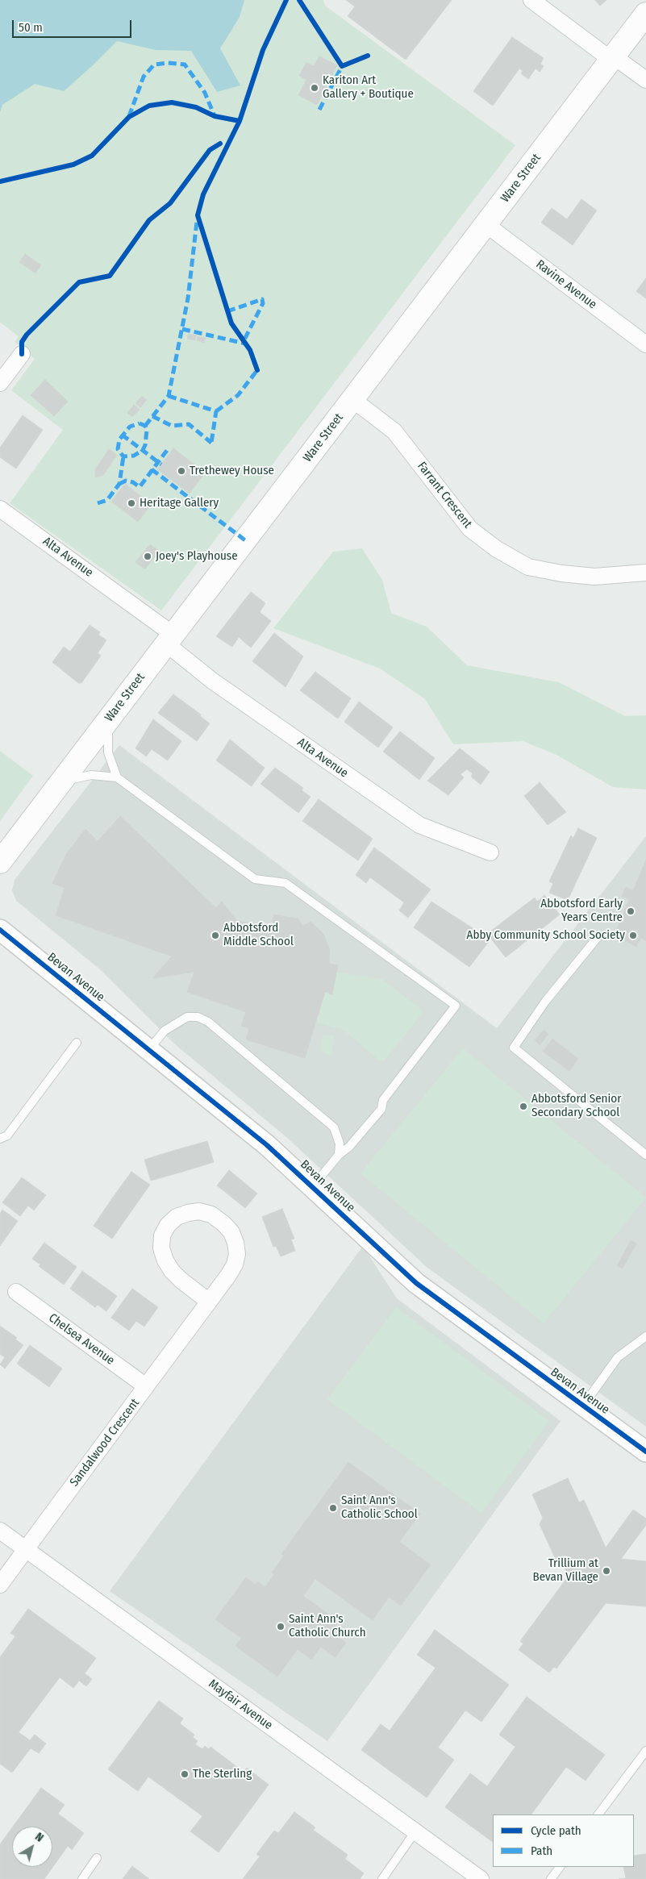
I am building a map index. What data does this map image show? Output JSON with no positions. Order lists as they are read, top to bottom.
{
  "streets": {
    "main road": ["Ware Street"],
    "street": [
      "Ravine Avenue",
      "Farrant Crescent",
      "Alta Avenue",
      "Bevan Avenue",
      "Chelsea Avenue",
      "Sandalwood Crescent",
      "Mayfair Avenue"
    ]
  },
  "crossings": [
    ["Ware Street", "Ravine Avenue"],
    ["Ware Street", "Farrant Crescent"],
    ["Ware Street", "Alta Avenue"],
    ["Chelsea Avenue", "Sandalwood Crescent"],
    ["Sandalwood Crescent", "Mayfair Avenue"]
  ],
  "places": [
    "Kariton Art Gallery + Boutique",
    "Trethewey House",
    "Heritage Gallery",
    "Joey's Playhouse",
    "Abbotsford Early Years Centre",
    "Abbotsford Middle School",
    "Abby Community School Society",
    "Abbotsford Senior Secondary School",
    "Saint Ann's Catholic School",
    "Trillium at Bevan Village",
    "Saint Ann's Catholic Church",
    "The Sterling"
  ],
  "legend": ["Cycle path", "Path"],
  "scale_bar": "50 m",
  "north": "top right"
}
